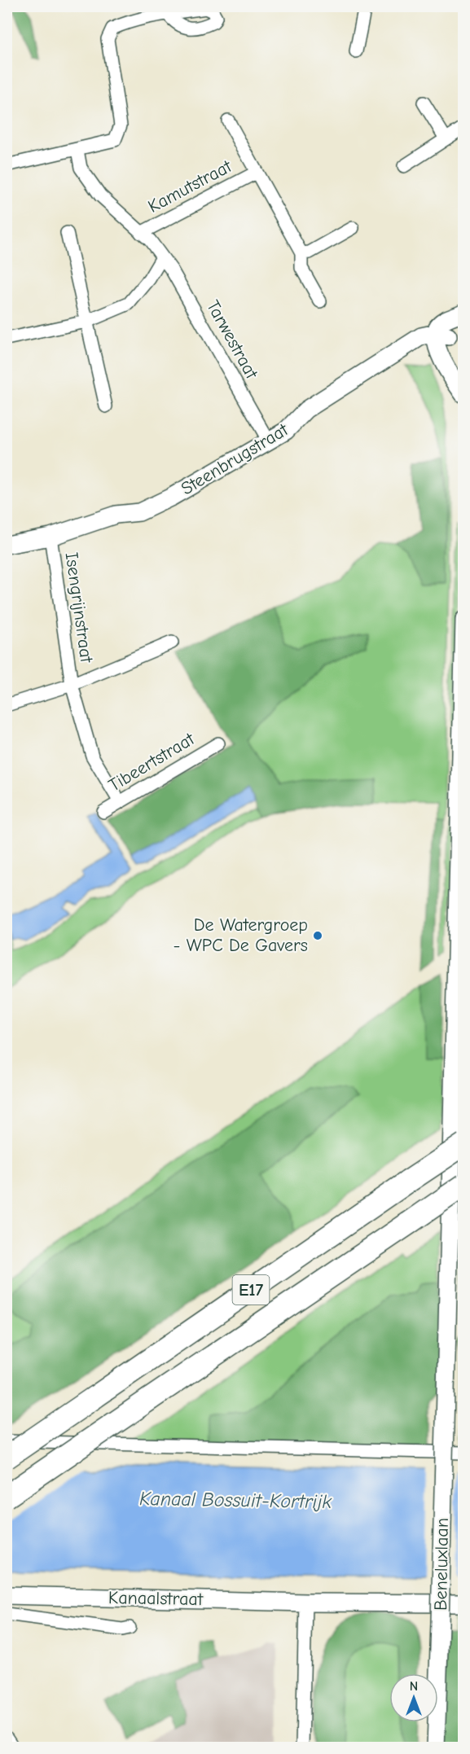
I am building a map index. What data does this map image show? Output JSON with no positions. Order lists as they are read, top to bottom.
{
  "streets": {
    "highway": ["E17"],
    "street": [
      "Kamutstraat",
      "Tarwestraat",
      "Steenbrugstraat",
      "Isengrijnstraat",
      "Tibeertstraat",
      "Beneluxlaan",
      "Kanaalstraat"
    ]
  },
  "crossings": [
    ["Kamutstraat", "Tarwestraat"],
    ["Tarwestraat", "Steenbrugstraat"],
    ["Steenbrugstraat", "Isengrijnstraat"],
    ["Isengrijnstraat", "Tibeertstraat"]
  ],
  "water": ["Kanaal Bossuit-Kortrijk"],
  "places": ["De Watergroep - WPC De Gavers"],
  "north": "top"
}
